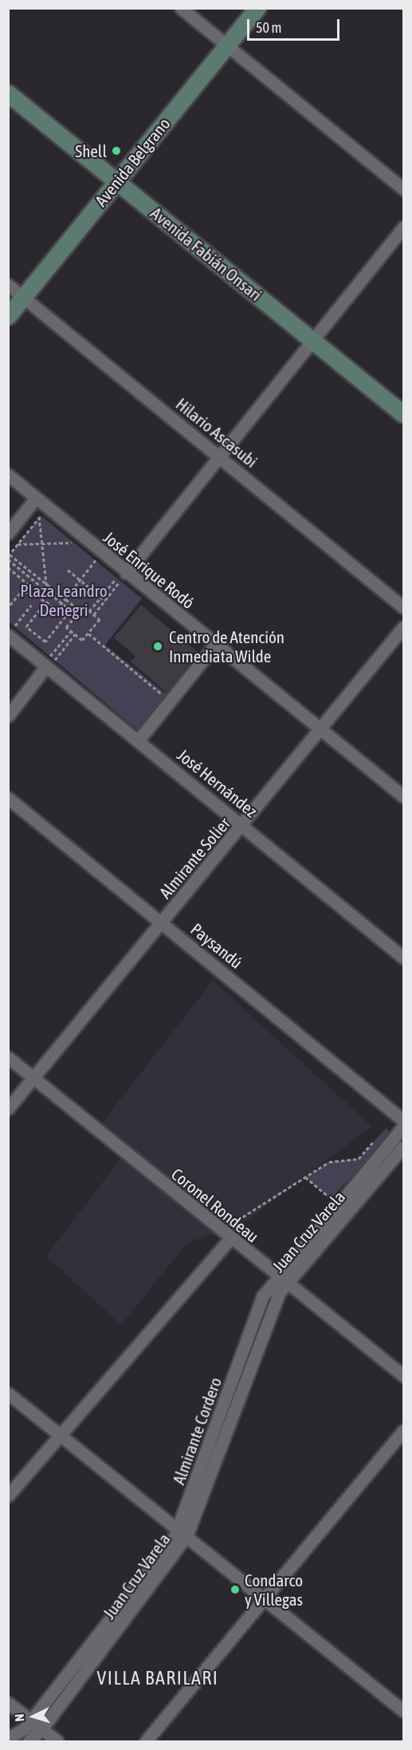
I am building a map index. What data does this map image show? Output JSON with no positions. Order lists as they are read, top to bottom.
{
  "streets": {
    "street": [
      "Avenida Belgrano",
      "Avenida Fabián Onsari",
      "Hilario Ascasubi",
      "José Enrique Rodó",
      "José Hernández",
      "Almirante Solier",
      "Paysandú",
      "Coronel Rondeau",
      "Juan Cruz Varela",
      "Almirante Cordero"
    ]
  },
  "crossings": [
    ["Avenida Belgrano", "Avenida Fabián Onsari"],
    ["Avenida Belgrano", "Hilario Ascasubi"],
    ["José Enrique Rodó", "Almirante Solier"],
    ["José Hernández", "Almirante Solier"],
    ["Almirante Solier", "Paysandú"],
    ["Almirante Solier", "Coronel Rondeau"],
    ["Coronel Rondeau", "Juan Cruz Varela"],
    ["Coronel Rondeau", "Almirante Cordero"],
    ["Juan Cruz Varela", "Almirante Cordero"]
  ],
  "districts": ["VILLA BARILARI"],
  "parks": ["Plaza Leandro Denegri"],
  "places": ["Shell", "Centro de Atención Inmediata Wilde", "Condarco y Villegas"],
  "scale_bar": "50 m",
  "north": "left"
}
